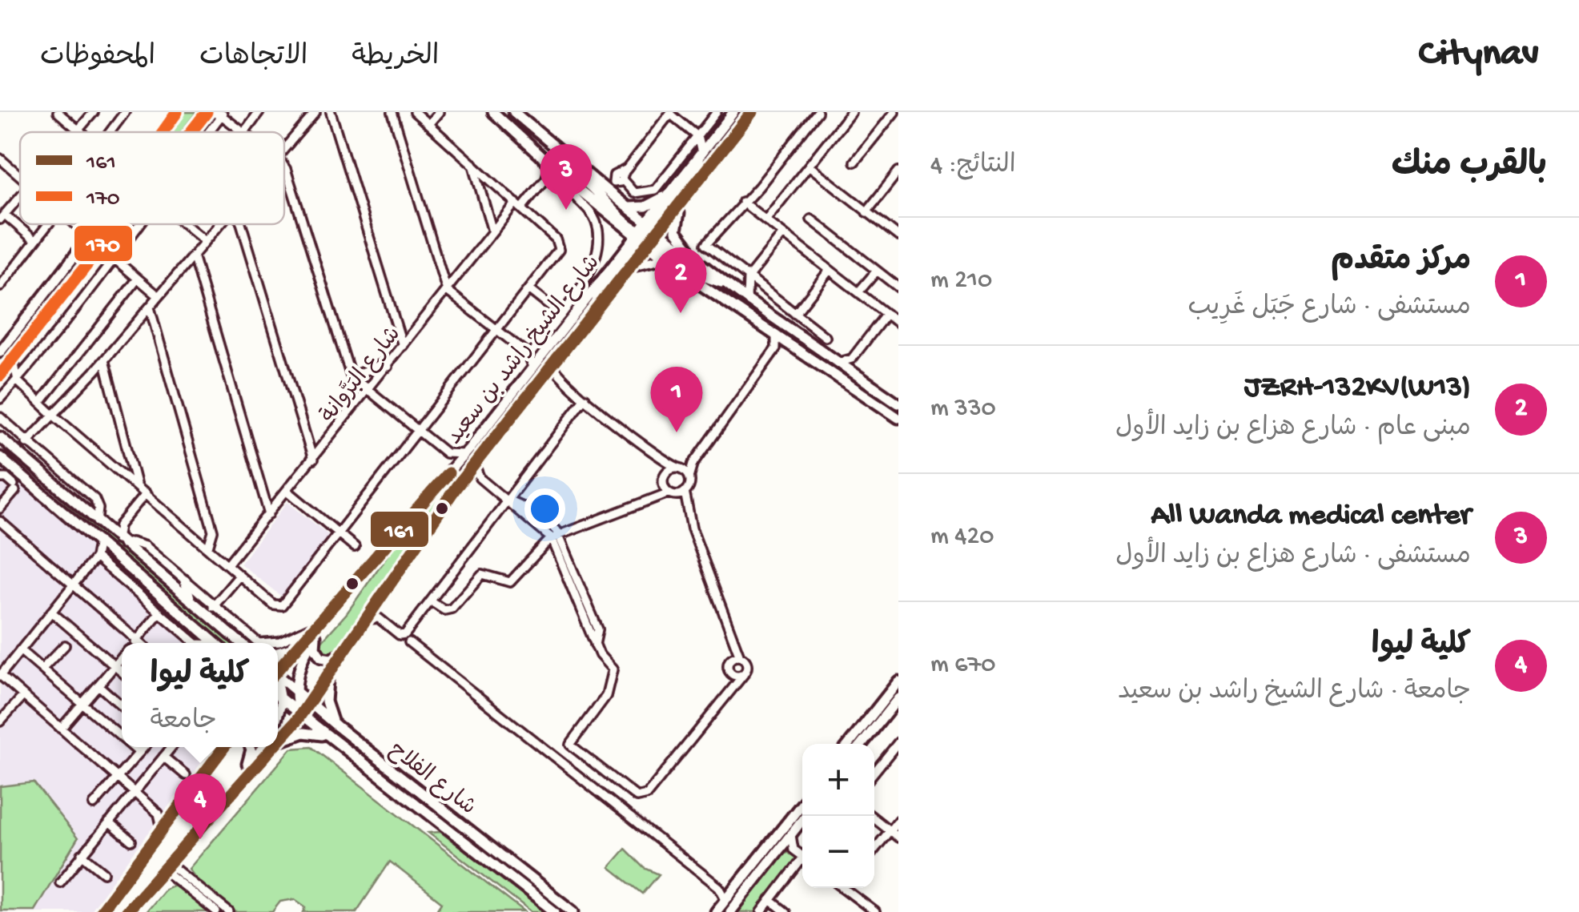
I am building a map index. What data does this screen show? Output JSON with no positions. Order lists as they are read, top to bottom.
{
  "streets": {
    "main road": ["شارع الشيخ راشد بن سعيد", "شارع الفلاح"],
    "street": ["شارع البَرَّوانة"]
  },
  "crossings": [
    ["شارع الشيخ راشد بن سعيد", "شارع الفلاح"]
  ],
  "lines": ["transit line 161", "transit line 170"],
  "legend": ["161", "170"],
  "page": {
    "header": "Citynav",
    "nav": ["الخريطة", "الاتجاهات", "المحفوظات"],
    "heading": ["بالقرب منك", "النتائج: 4"],
    "pins": [
      "3",
      "2",
      "1",
      "4"
    ],
    "list": [
      {
        "mark": "1",
        "name": "مركز متقدم",
        "note": "مستشفى · شارع جَبَل غَرِيب",
        "value": "210 m"
      },
      {
        "mark": "2",
        "name": "JZRH-132KV(W13)",
        "note": "مبنى عام · شارع هزاع بن زايد الأول",
        "value": "330 m"
      },
      {
        "mark": "3",
        "name": "All Wanda medical center",
        "note": "مستشفى · شارع هزاع بن زايد الأول",
        "value": "420 m"
      },
      {
        "mark": "4",
        "name": "كلية ليوا",
        "note": "جامعة · شارع الشيخ راشد بن سعيد",
        "value": "670 m"
      }
    ],
    "popup": ["كلية ليوا", "جامعة"],
    "map_buttons": ["+", "−"]
  }
}
